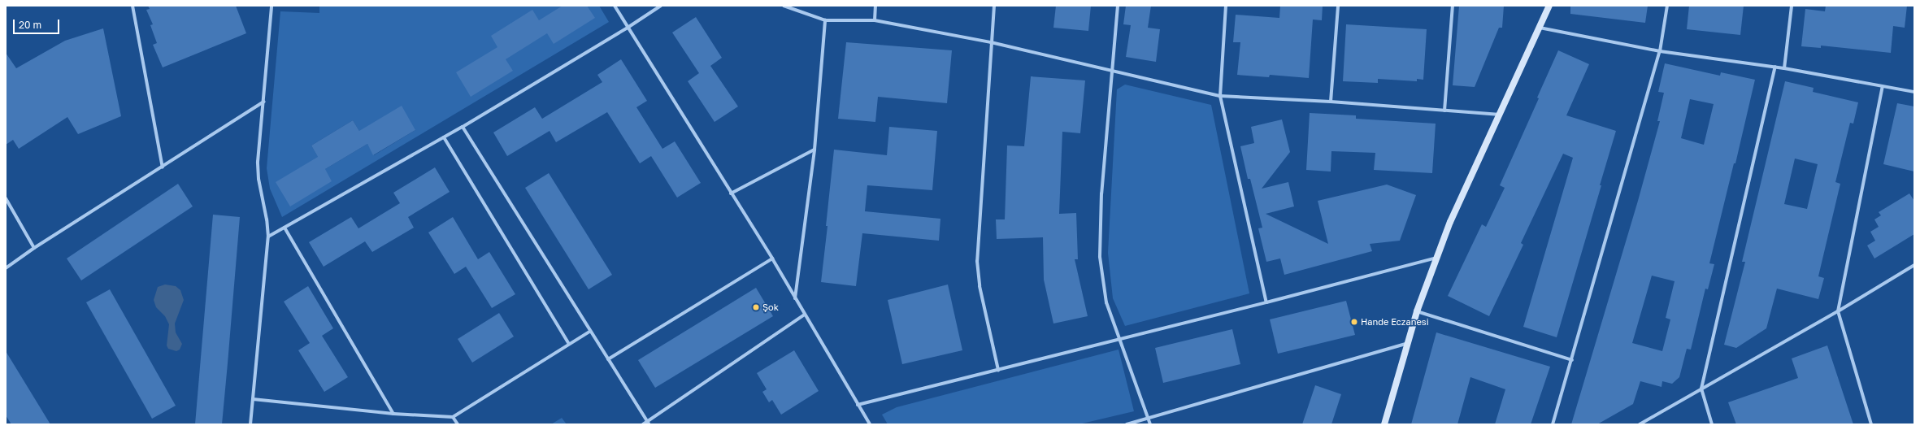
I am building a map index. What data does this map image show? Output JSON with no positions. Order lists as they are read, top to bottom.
{
  "places": ["Şok", "Hande Eczanesi"],
  "scale_bar": "20 m"
}
